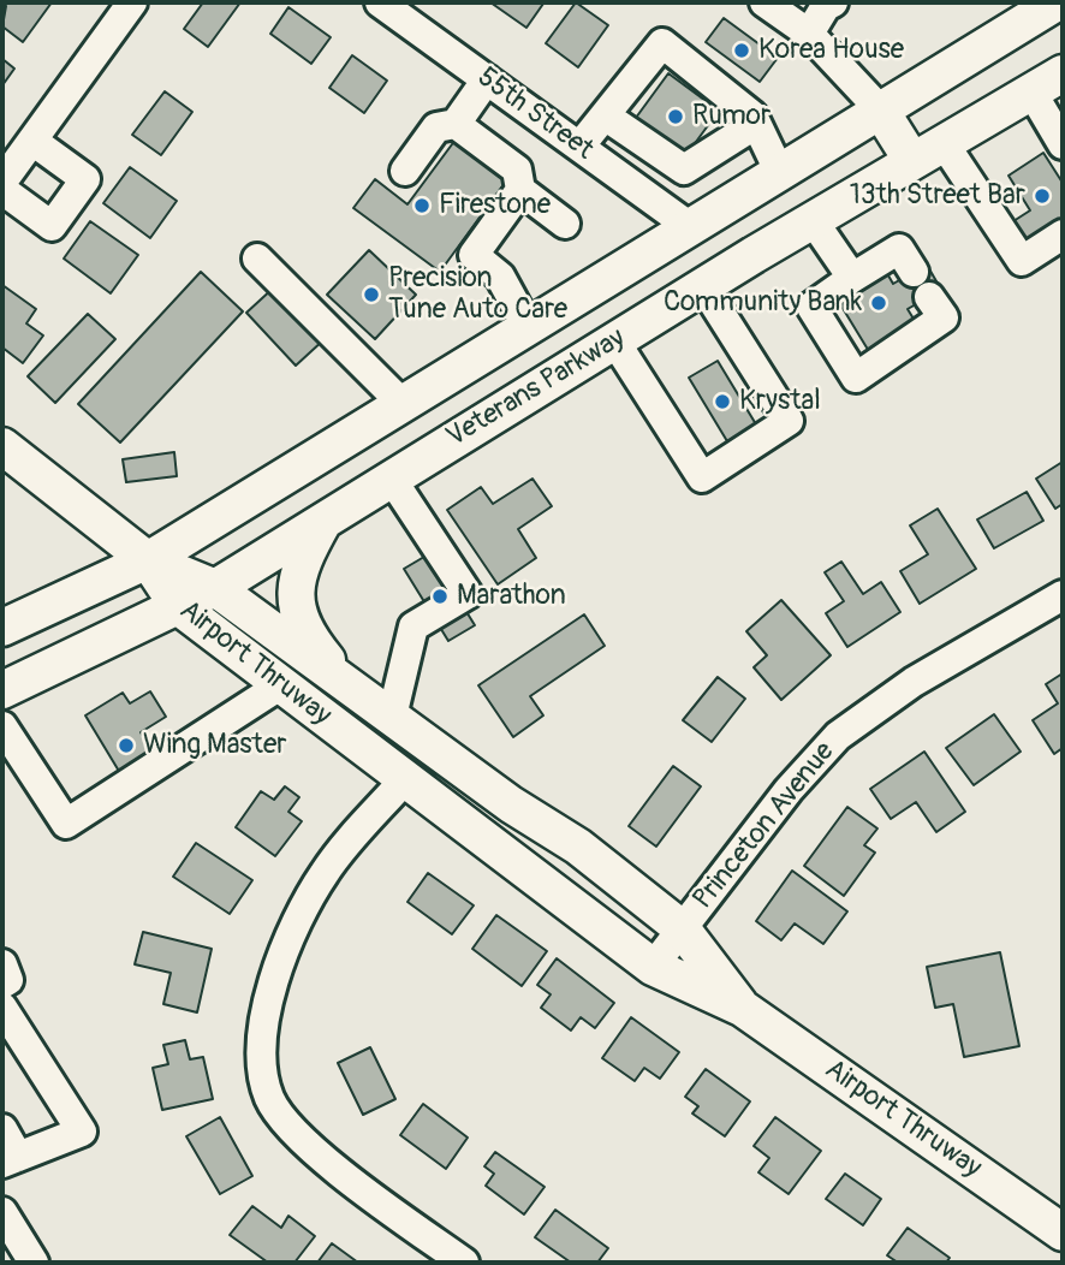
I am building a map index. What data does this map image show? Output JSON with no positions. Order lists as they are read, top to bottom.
{
  "streets": {
    "main road": ["Veterans Parkway", "Airport Thruway"],
    "street": ["55th Street", "Princeton Avenue"]
  },
  "crossings": [
    ["55th Street", "Veterans Parkway"],
    ["Veterans Parkway", "Airport Thruway"],
    ["Airport Thruway", "Princeton Avenue"]
  ],
  "places": [
    "Korea House",
    "Rumor",
    "13th Street Bar",
    "Firestone",
    "Precision Tune Auto Care",
    "Community Bank",
    "Krystal",
    "Marathon",
    "Wing Master"
  ]
}
